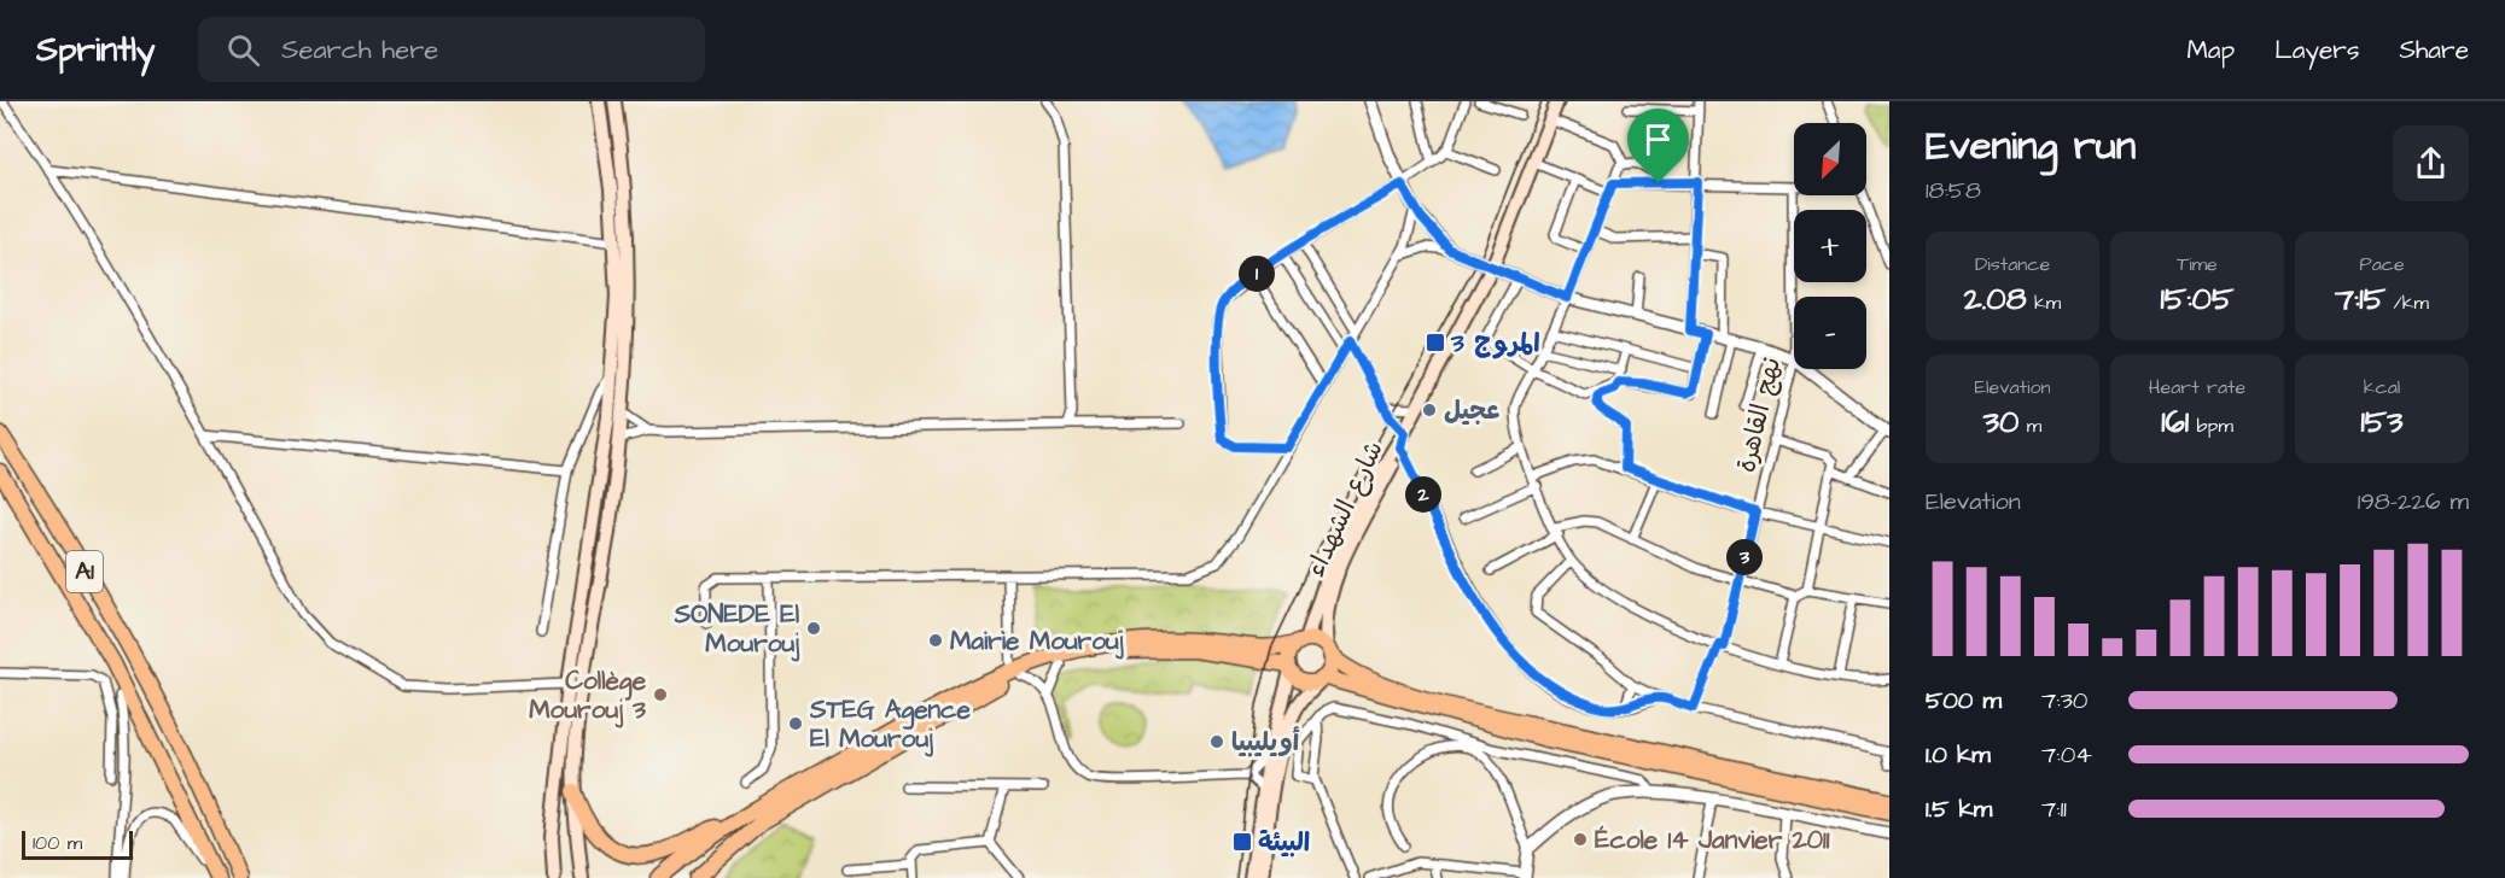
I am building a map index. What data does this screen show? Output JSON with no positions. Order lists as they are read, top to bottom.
{
  "streets": {
    "highway": ["A1"],
    "main road": ["شارع الشهداء"],
    "street": ["نهج القاهرة"]
  },
  "places": {
    "transit": ["المروج 3", "البيئة"],
    "other": [
      "عجيل",
      "SONEDE El Mourouj",
      "Mairie Mourouj",
      "Collège Mourouj 3",
      "STEG Agence El Mourouj",
      "أويليبيا",
      "École 14 Janvier 2011"
    ]
  },
  "scale_bar": "100 m",
  "north": "bottom left",
  "page": {
    "header": "Sprintly",
    "search": "Search here",
    "nav": ["Map", "Layers", "Share"],
    "heading": ["Evening run", "18:58"],
    "map_buttons": ["+", "−"],
    "stats": [
      ["Distance", "2.08 km"],
      ["Time", "15:05"],
      ["Pace", "7:15 /km"],
      ["Elevation", "30 m"],
      ["Heart rate", "161 bpm"],
      ["kcal", "153"]
    ],
    "pins": ["1", "2", "3"],
    "chart": ["Elevation", "198–226 m"],
    "list": [
      {
        "name": "500 m",
        "note": "7:30"
      },
      {
        "name": "1.0 km",
        "note": "7:04"
      },
      {
        "name": "1.5 km",
        "note": "7:11"
      }
    ],
    "scale": "100 m"
  }
}
